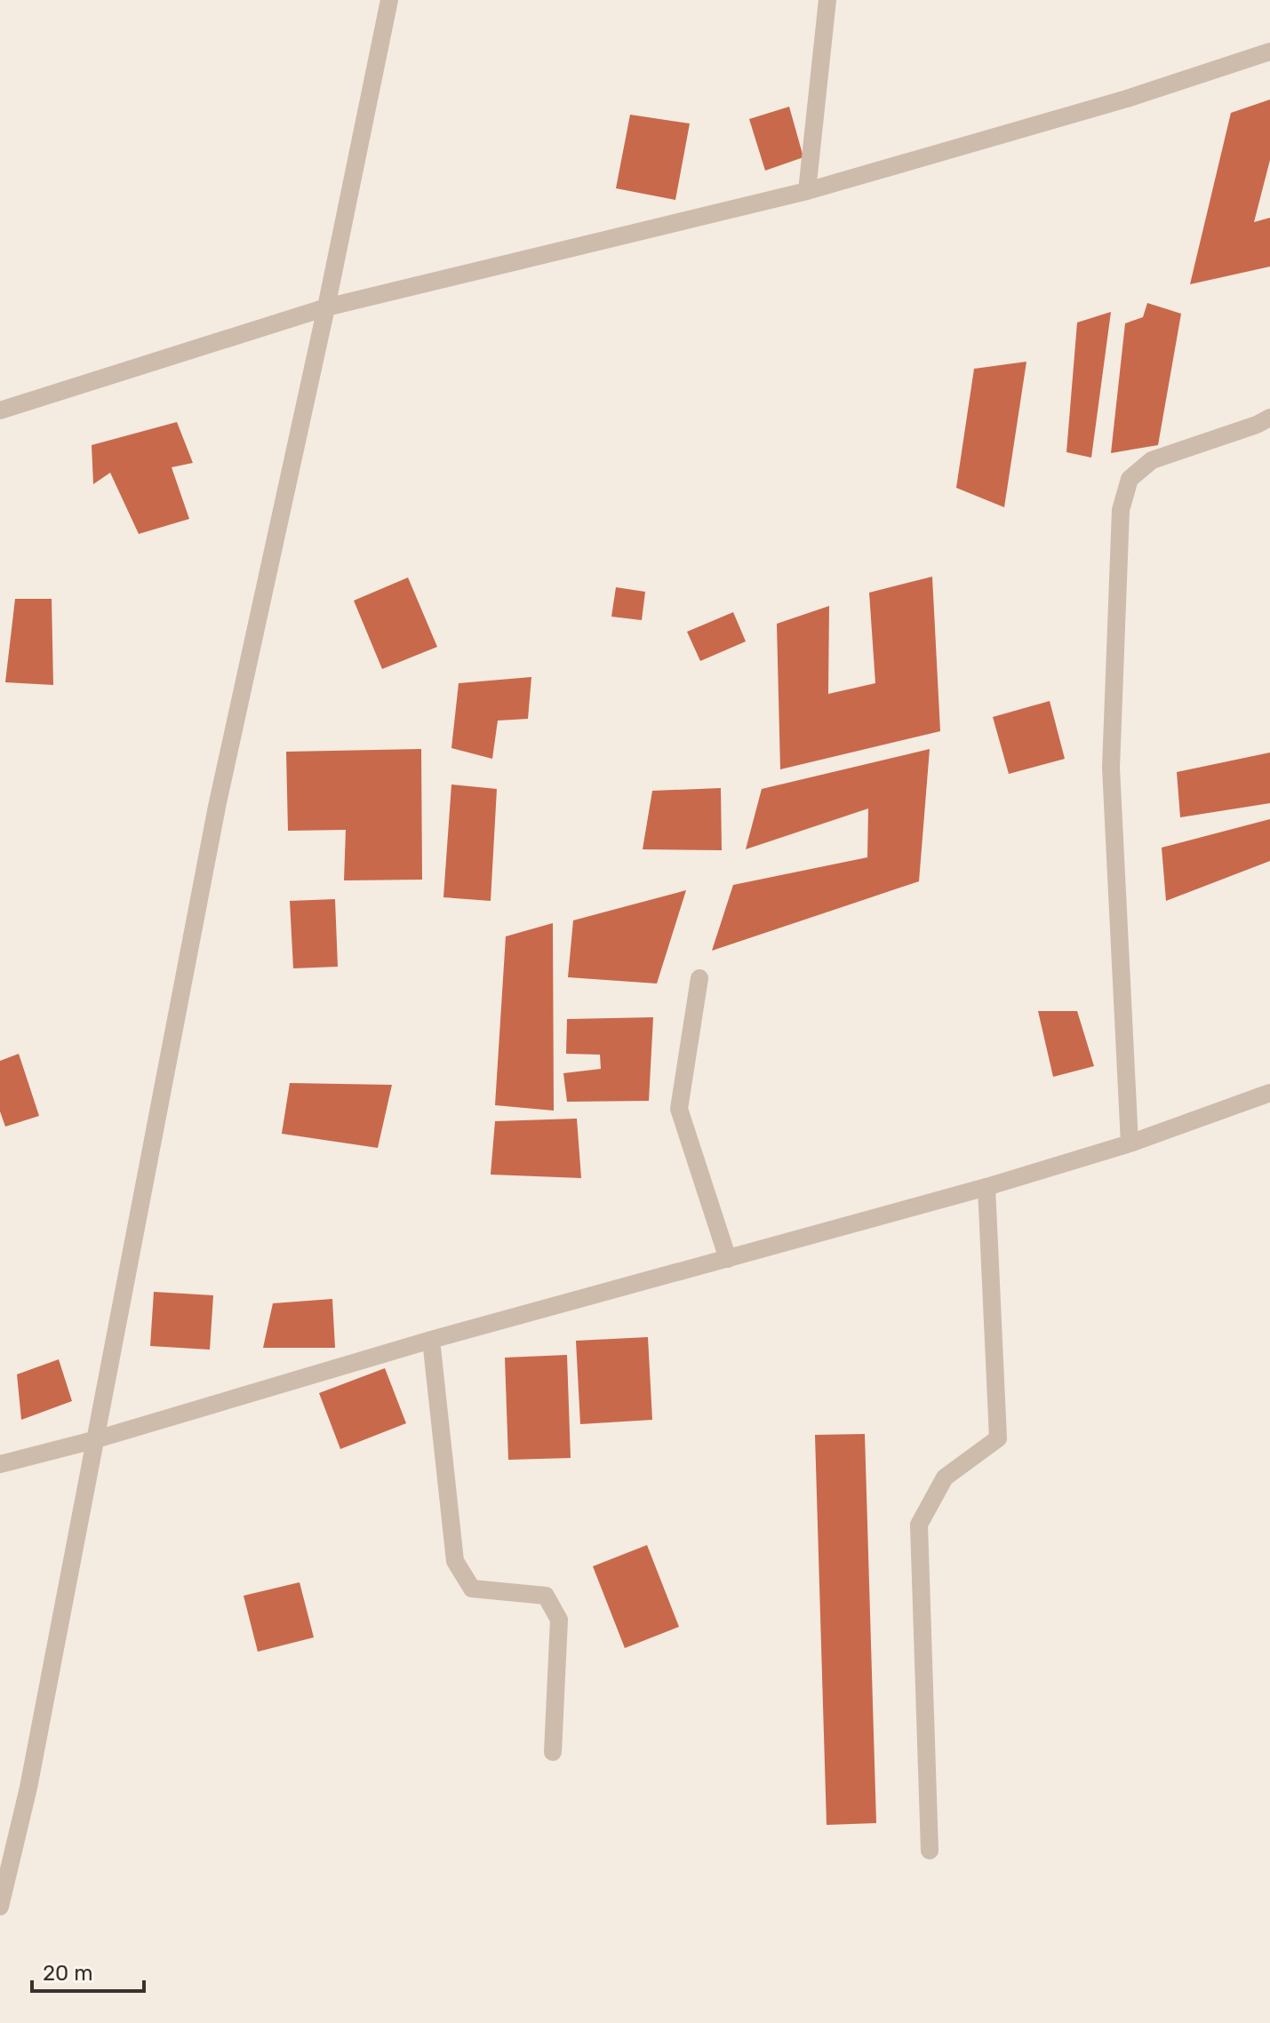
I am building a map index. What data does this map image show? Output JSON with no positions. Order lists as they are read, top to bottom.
{
  "scale_bar": "20 m"
}
